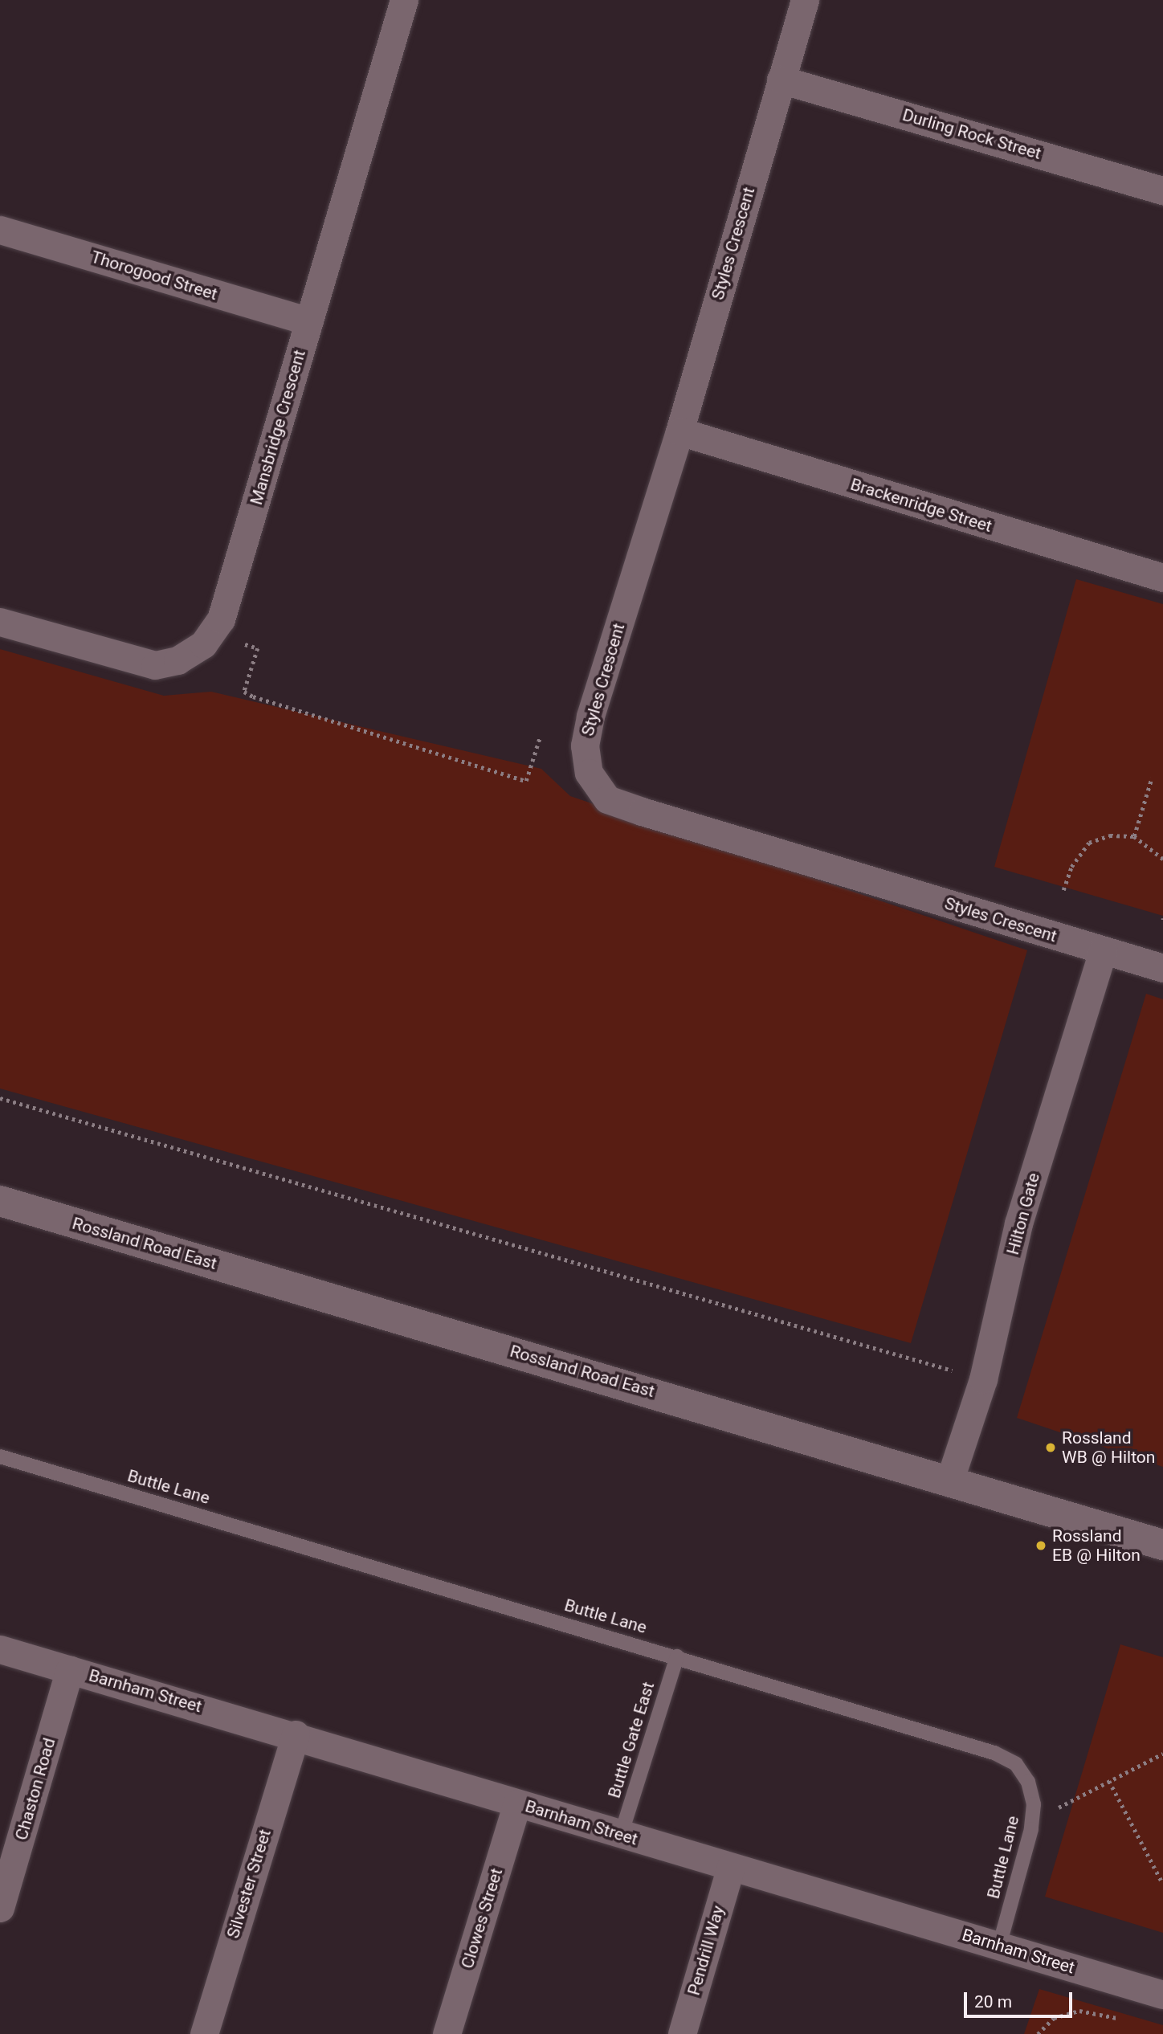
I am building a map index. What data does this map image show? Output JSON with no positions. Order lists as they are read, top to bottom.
{
  "streets": {
    "main road": ["Rossland Road East"],
    "street": [
      "Durling Rock Street",
      "Styles Crescent",
      "Thorogood Street",
      "Mansbridge Crescent",
      "Brackenridge Street",
      "Hilton Gate",
      "Barnham Street",
      "Chaston Road",
      "Silvester Street",
      "Clowes Street",
      "Pendrill Way"
    ],
    "lane": ["Buttle Lane", "Buttle Gate East"]
  },
  "crossings": [
    ["Durling Rock Street", "Styles Crescent"],
    ["Styles Crescent", "Brackenridge Street"],
    ["Styles Crescent", "Hilton Gate"],
    ["Thorogood Street", "Mansbridge Crescent"],
    ["Hilton Gate", "Rossland Road East"],
    ["Buttle Lane", "Barnham Street"],
    ["Buttle Lane", "Buttle Gate East"],
    ["Barnham Street", "Buttle Gate East"],
    ["Barnham Street", "Chaston Road"],
    ["Barnham Street", "Silvester Street"],
    ["Barnham Street", "Clowes Street"],
    ["Barnham Street", "Pendrill Way"]
  ],
  "places": ["Rossland WB @ Hilton", "Rossland EB @ Hilton"],
  "scale_bar": "20 m"
}
